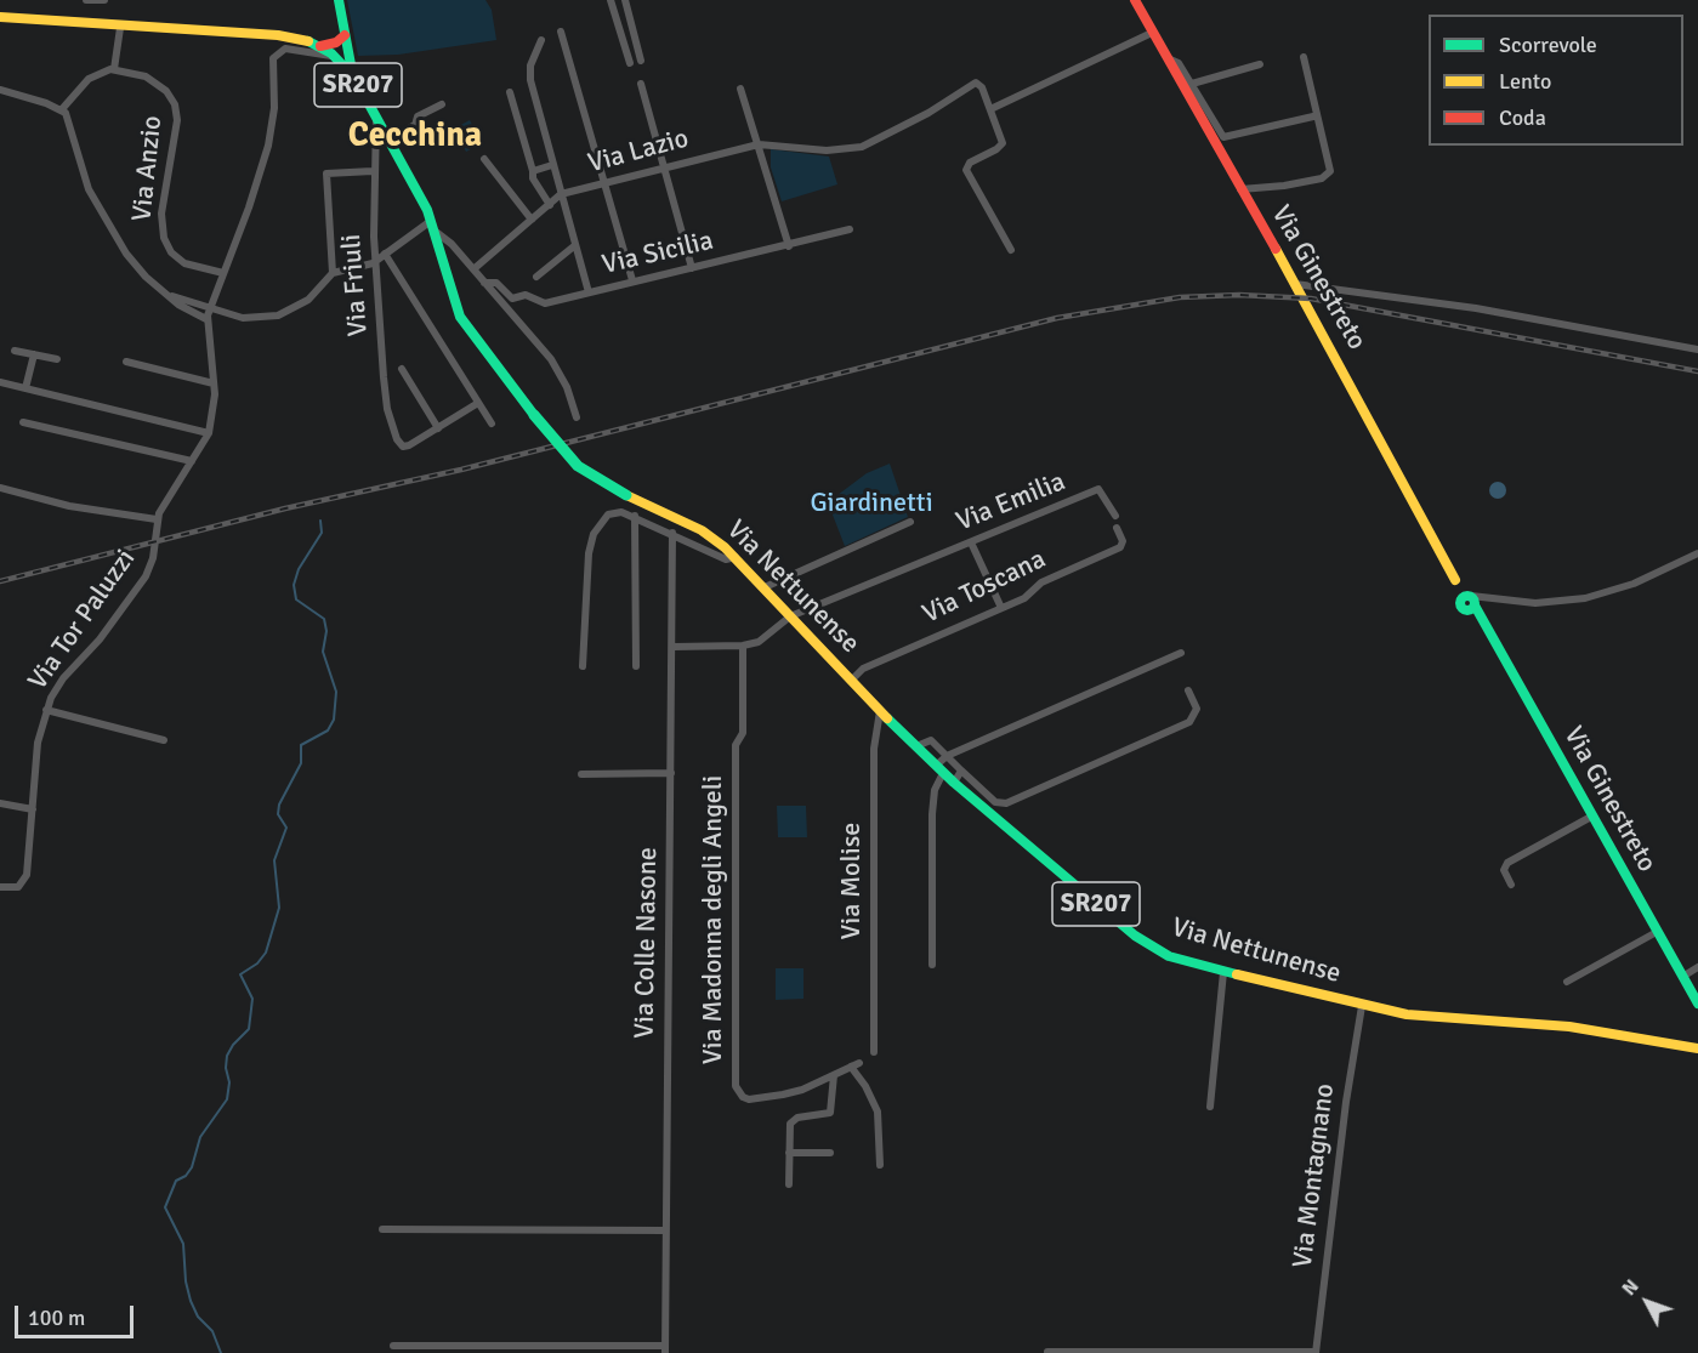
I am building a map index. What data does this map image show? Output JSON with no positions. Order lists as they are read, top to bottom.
{
  "streets": {
    "main road": ["SR207", "Via Ginestreto", "Via Nettunense"],
    "street": [
      "Via Lazio",
      "Via Anzio",
      "Via Sicilia",
      "Via Friuli",
      "Via Emilia",
      "Via Toscana",
      "Via Tor Paluzzi",
      "Via Molise",
      "Via Madonna degli Angeli",
      "Via Colle Nasone",
      "Via Montagnano"
    ]
  },
  "crossings": [
    ["Via Anzio", "Via Tor Paluzzi"],
    ["Via Friuli", "Via Nettunense"],
    ["Via Emilia", "Via Nettunense"],
    ["Via Nettunense", "Via Toscana"],
    ["Via Nettunense", "Via Tor Paluzzi"],
    ["Via Nettunense", "Via Molise"],
    ["Via Nettunense", "Via Montagnano"]
  ],
  "districts": ["Cecchina"],
  "parks": ["Giardinetti"],
  "legend": ["Scorrevole", "Lento", "Coda"],
  "scale_bar": "100 m",
  "north": "top left"
}
